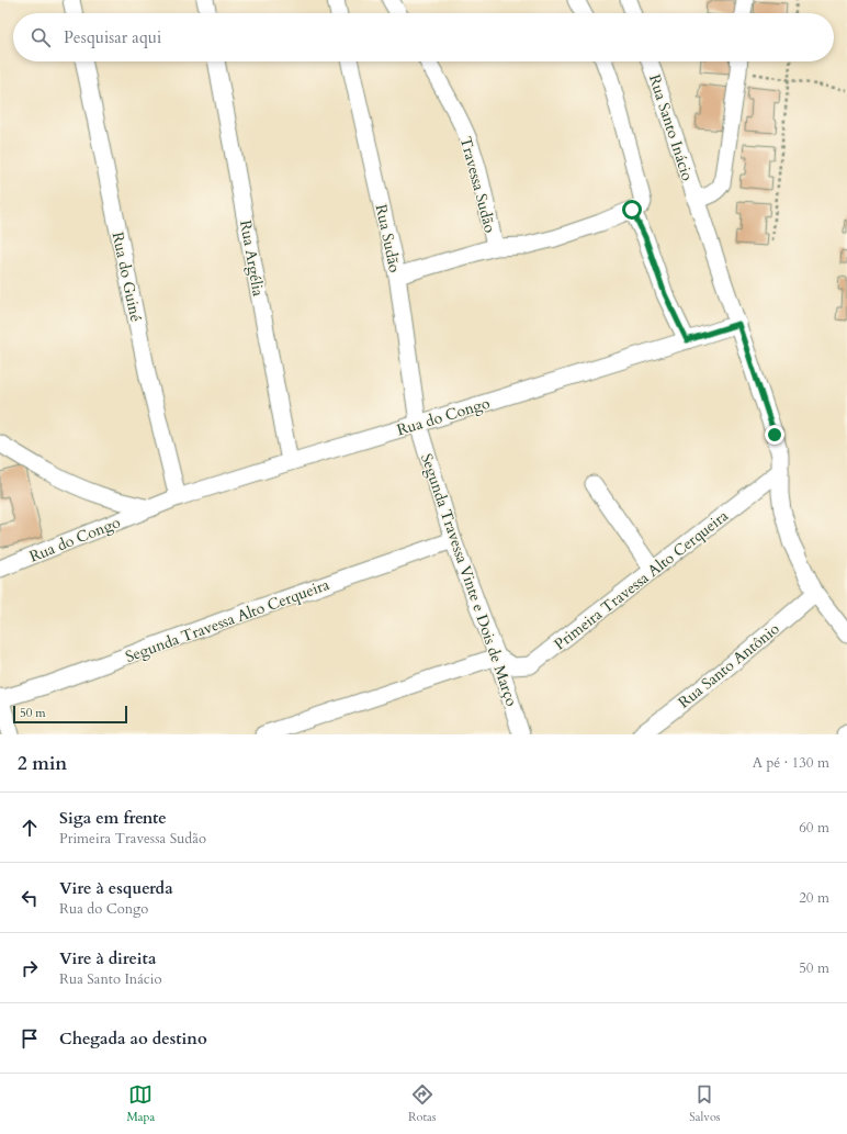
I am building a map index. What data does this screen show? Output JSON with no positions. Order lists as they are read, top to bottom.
{
  "streets": {
    "street": [
      "Rua Santo Inácio",
      "Travessa Sudão",
      "Rua Sudão",
      "Rua Argélia",
      "Rua do Guiné",
      "Rua do Congo",
      "Segunda Travessa Vinte e Dois de Março",
      "Primeira Travessa Alto Cerqueira",
      "Segunda Travessa Alto Cerqueira",
      "Rua Santo Antônio"
    ]
  },
  "crossings": [
    ["Rua Santo Inácio", "Rua do Congo"],
    ["Rua Santo Inácio", "Primeira Travessa Alto Cerqueira"],
    ["Rua Santo Inácio", "Rua Santo Antônio"],
    ["Travessa Sudão", "Rua Sudão"],
    ["Rua Sudão", "Rua do Congo"],
    ["Rua Sudão", "Segunda Travessa Vinte e Dois de Março"],
    ["Rua Argélia", "Rua do Congo"],
    ["Rua do Guiné", "Rua do Congo"],
    ["Rua do Congo", "Segunda Travessa Vinte e Dois de Março"],
    ["Segunda Travessa Vinte e Dois de Março", "Primeira Travessa Alto Cerqueira"],
    ["Segunda Travessa Vinte e Dois de Março", "Segunda Travessa Alto Cerqueira"]
  ],
  "scale_bar": "50 m",
  "page": {
    "search": "Pesquisar aqui",
    "scale": "50 m",
    "heading": ["2 min", "A pé · 130 m"],
    "list": [
      ["Siga em frente", "Primeira Travessa Sudão", "60 m"],
      ["Vire à esquerda", "Rua do Congo", "20 m"],
      ["Vire à direita", "Rua Santo Inácio", "50 m"],
      "Chegada ao destino"
    ],
    "nav": ["Mapa", "Rotas", "Salvos"]
  }
}
